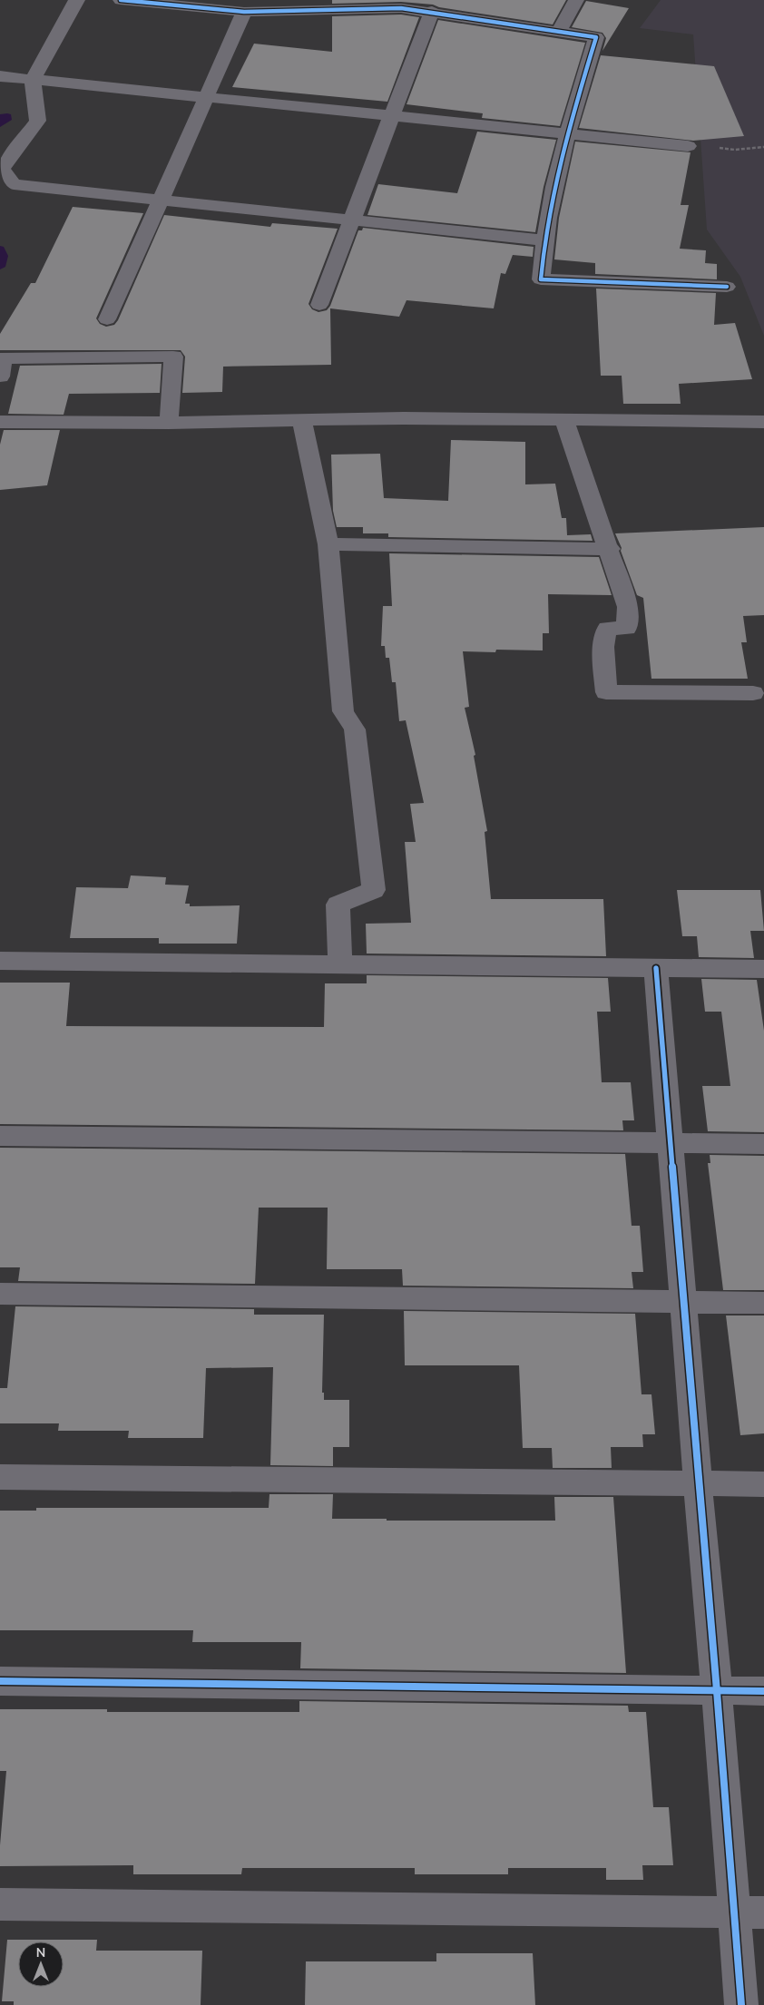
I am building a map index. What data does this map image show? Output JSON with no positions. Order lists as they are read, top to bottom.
{
  "north": "top"
}
